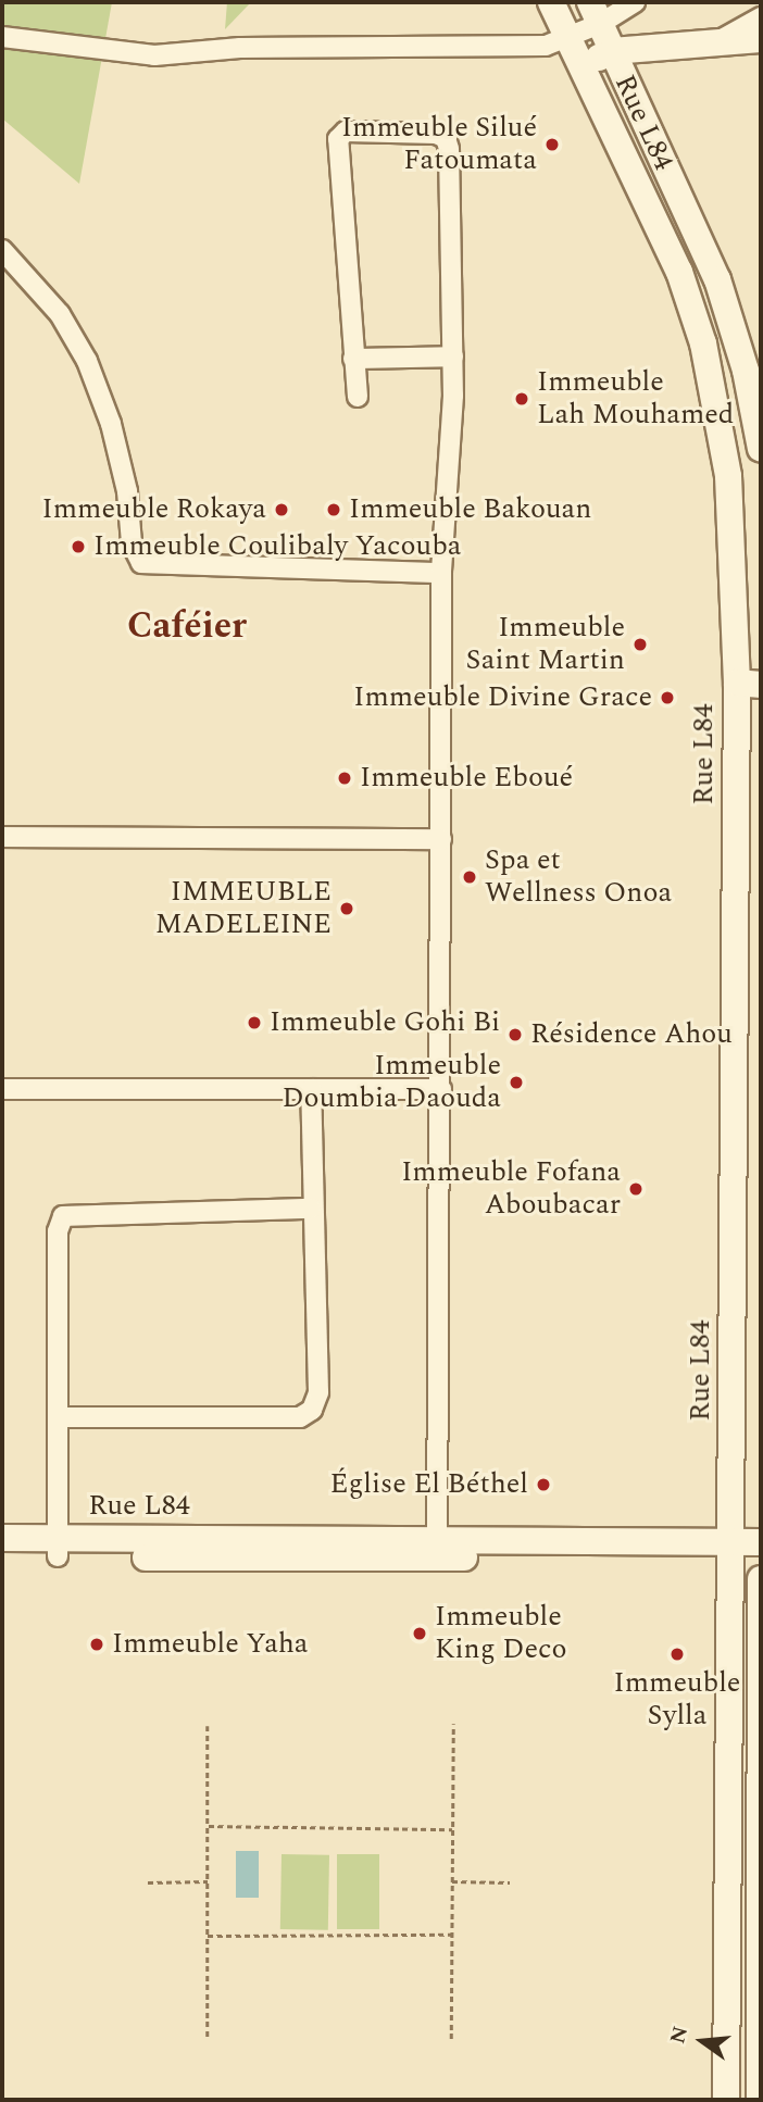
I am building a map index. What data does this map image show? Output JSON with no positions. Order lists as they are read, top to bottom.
{
  "streets": {
    "main road": ["Rue L84"]
  },
  "districts": ["Caféier"],
  "places": [
    "Immeuble Silué Fatoumata",
    "Immeuble Lah Mouhamed",
    "Immeuble Rokaya",
    "Immeuble Bakouan",
    "Immeuble Coulibaly Yacouba",
    "Immeuble Saint Martin",
    "Immeuble Divine Grace",
    "Immeuble Eboué",
    "Spa et Wellness Onoa",
    "IMMEUBLE MADELEINE",
    "Immeuble Gohi Bi",
    "Résidence Ahou",
    "Immeuble Doumbia Daouda",
    "Immeuble Fofana Aboubacar",
    "Église El Béthel",
    "Immeuble King Deco",
    "Immeuble Yaha",
    "Immeuble Sylla"
  ],
  "north": "left"
}
